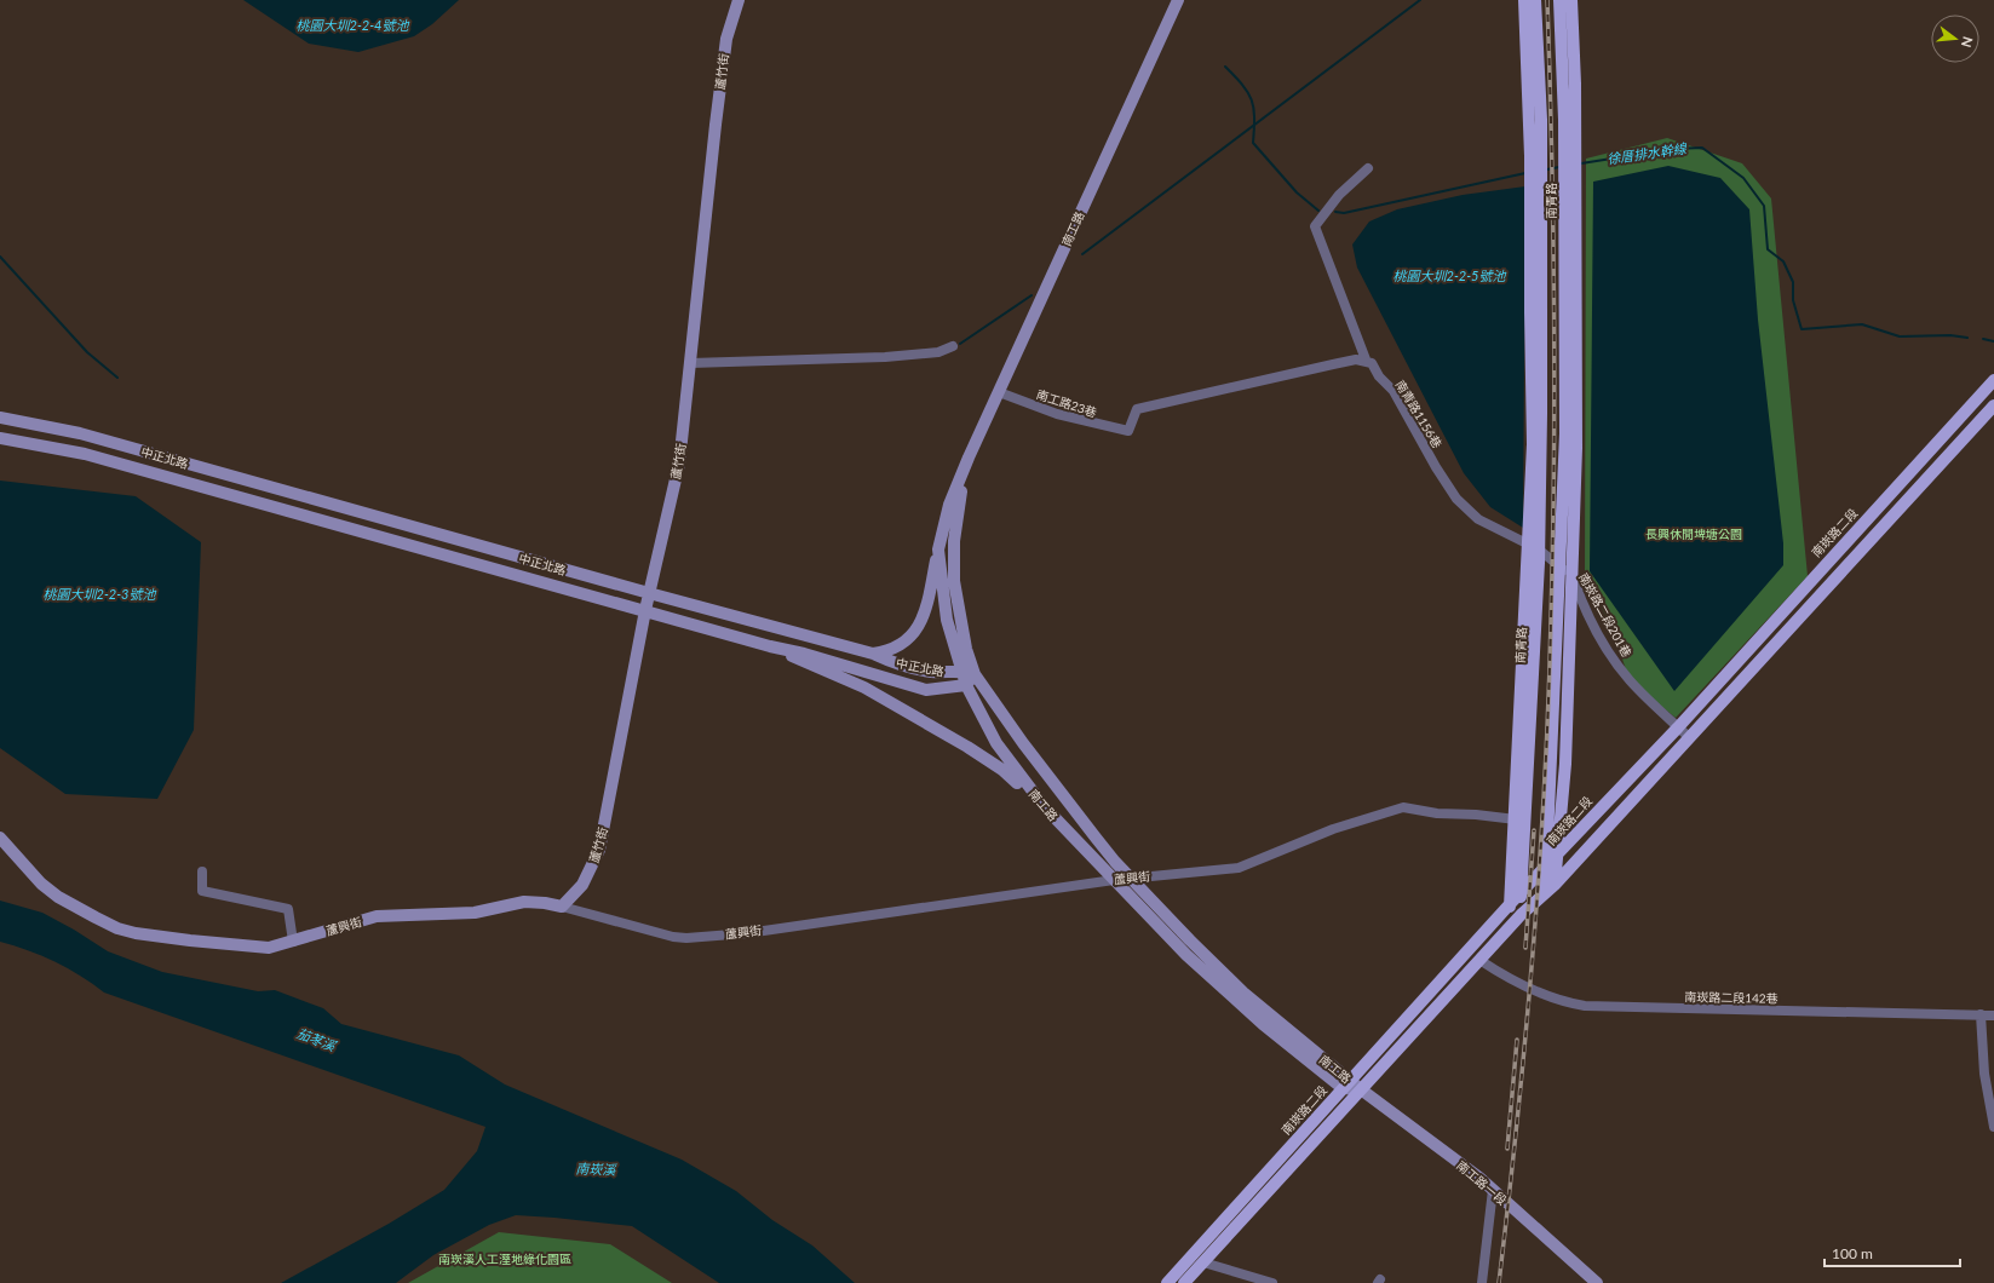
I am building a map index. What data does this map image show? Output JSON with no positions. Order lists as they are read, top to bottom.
{
  "streets": {
    "main road": ["南青路", "南崁路二段"],
    "street": [
      "蘆竹街",
      "南工路",
      "南工路23巷",
      "南青路1156巷",
      "中正北路",
      "南崁路二段201巷",
      "蘆興街",
      "南崁路二段142巷",
      "南工路一段"
    ]
  },
  "crossings": [
    ["蘆竹街", "中正北路"],
    ["蘆竹街", "蘆興街"],
    ["南青路", "南青路1156巷"],
    ["南青路", "南崁路二段"],
    ["南青路", "南崁路二段201巷"],
    ["南工路", "南工路23巷"],
    ["南工路", "中正北路"],
    ["南工路", "南崁路二段"],
    ["南工路", "蘆興街"],
    ["南工路", "南工路一段"],
    ["南工路23巷", "南青路1156巷"],
    ["南青路1156巷", "南崁路二段201巷"],
    ["南崁路二段", "南崁路二段201巷"]
  ],
  "water": [
    "桃園大圳2-2-4號池",
    "徐厝排水幹線",
    "桃園大圳2-2-5號池",
    "桃園大圳2-2-3號池",
    "茄苳溪",
    "南崁溪"
  ],
  "parks": ["長興休閒埤塘公園", "南崁溪人工溼地綠化園區"],
  "scale_bar": "100 m",
  "north": "right"
}
